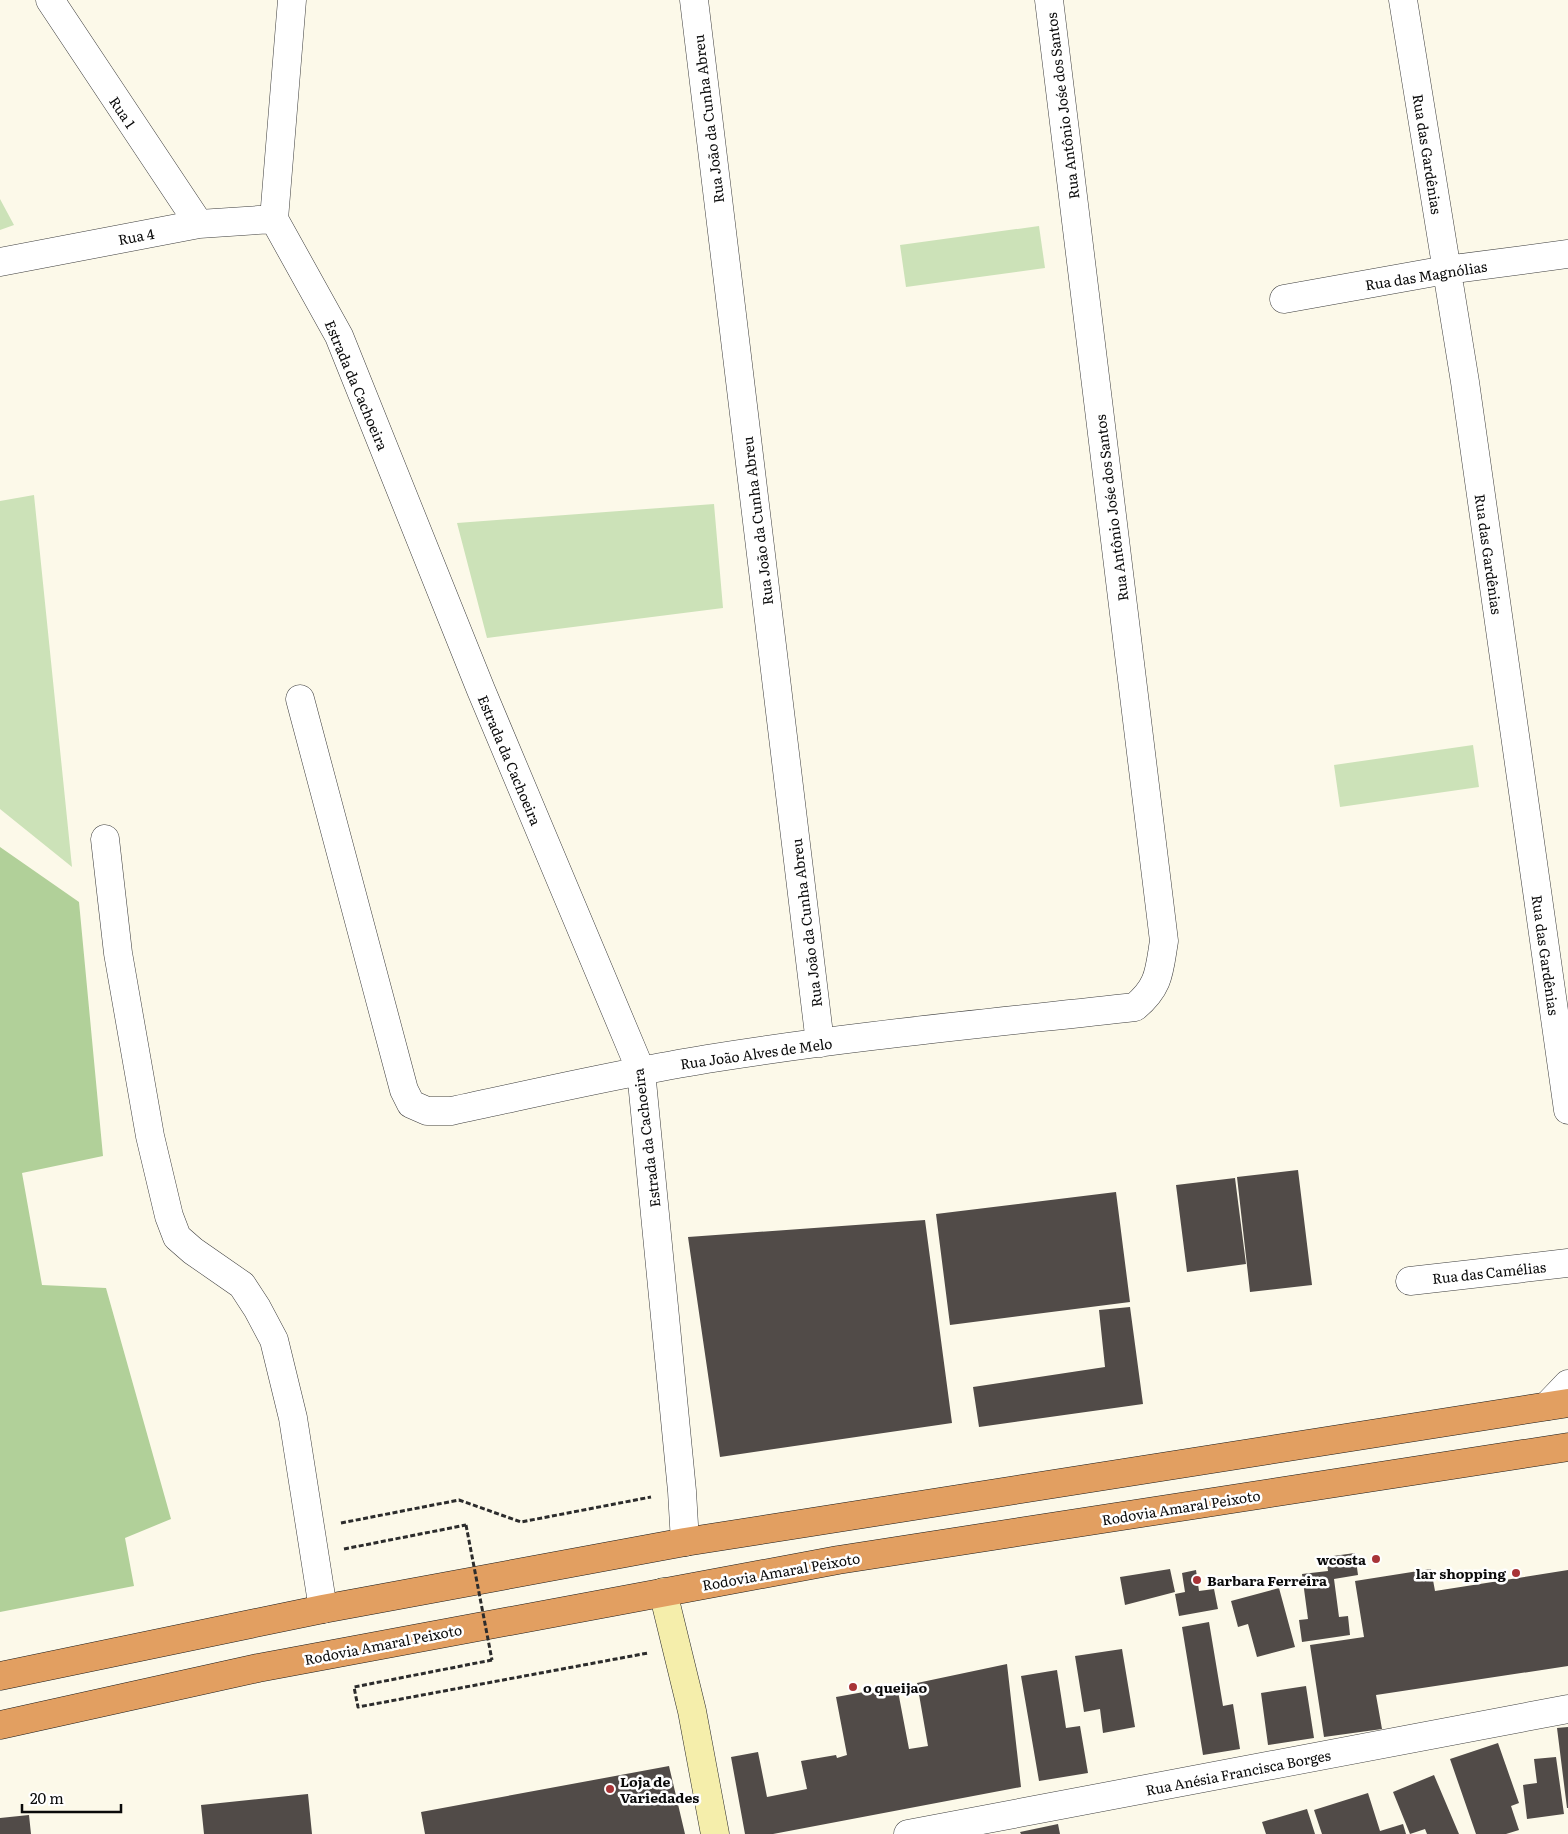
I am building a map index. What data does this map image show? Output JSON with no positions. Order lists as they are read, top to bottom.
{
  "streets": {
    "highway": ["Rodovia Amaral Peixoto"],
    "street": [
      "Rua Antônio Jośe dos Santos",
      "Rua 1",
      "Rua João da Cunha Abreu",
      "Rua das Gardênias",
      "Rua 4",
      "Rua das Magnólias",
      "Estrada da Cachoeira",
      "Rua João Alves de Melo",
      "Rua das Camélias",
      "Rua Anésia Francisca Borges"
    ]
  },
  "crossings": [
    ["Rua Antônio Jośe dos Santos", "Rua João Alves de Melo"],
    ["Rua 1", "Rua 4"],
    ["Rua João da Cunha Abreu", "Rua João Alves de Melo"],
    ["Rua das Gardênias", "Rua das Magnólias"],
    ["Rua 4", "Estrada da Cachoeira"],
    ["Estrada da Cachoeira", "Rua João Alves de Melo"]
  ],
  "places": [
    "wcosta",
    "lar shopping",
    "Barbara Ferreira",
    "o queijao",
    "Loja de Variedades"
  ],
  "scale_bar": "20 m"
}
